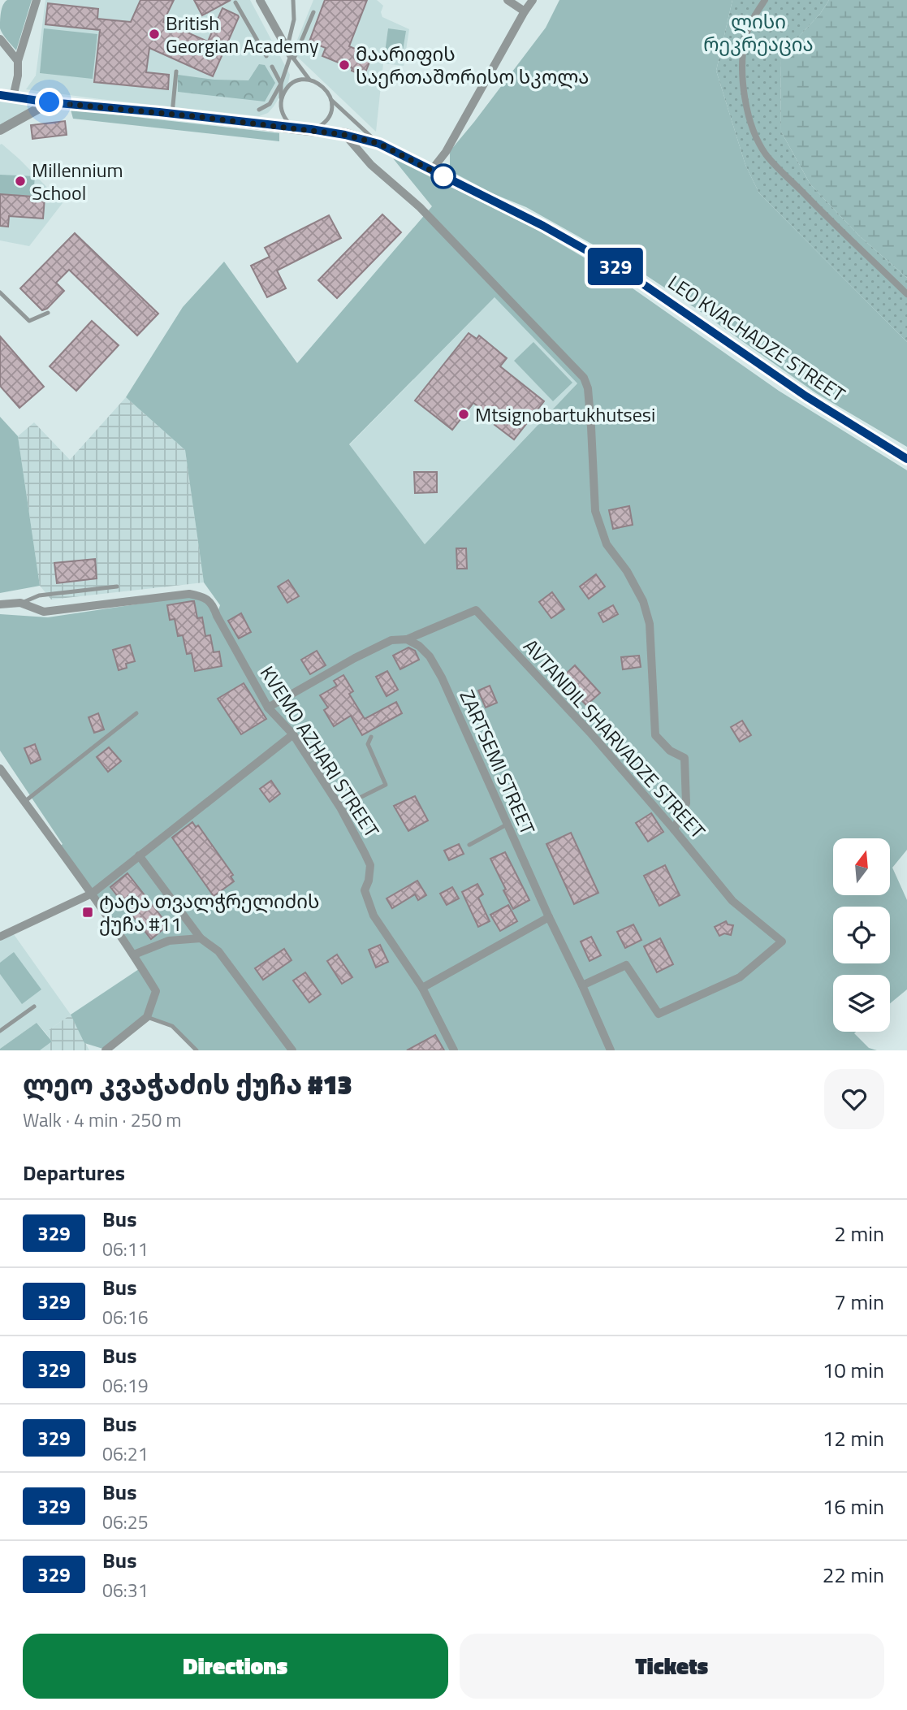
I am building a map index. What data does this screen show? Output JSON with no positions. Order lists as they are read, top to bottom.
{
  "streets": {
    "main road": ["LEO KVACHADZE STREET"],
    "street": ["AVTANDIL SHARVADZE STREET", "KVEMO AZHARI STREET", "ZARTSEMI STREET"]
  },
  "crossings": [
    ["AVTANDIL SHARVADZE STREET", "ZARTSEMI STREET"]
  ],
  "parks": ["ლისი რეკრეაცია"],
  "places": {
    "other": [
      "British Georgian Academy",
      "მაარიფის საერთაშორისო სკოლა",
      "Millennium School",
      "Mtsignobartukhutsesi"
    ],
    "transit": ["ტატა თვალჭრელიძის ქუჩა #11"]
  },
  "lines": ["bus line 329"],
  "north": "top",
  "page": {
    "on_map": "329",
    "heading": [
      ["ლეო კვაჭაძის ქუჩა #13", "Walk · 4 min · 250 m"],
      "Departures"
    ],
    "list": [
      {
        "mark": "329",
        "name": "Bus",
        "note": "06:11",
        "value": "2 min"
      },
      {
        "mark": "329",
        "name": "Bus",
        "note": "06:16",
        "value": "7 min"
      },
      {
        "mark": "329",
        "name": "Bus",
        "note": "06:19",
        "value": "10 min"
      },
      {
        "mark": "329",
        "name": "Bus",
        "note": "06:21",
        "value": "12 min"
      },
      {
        "mark": "329",
        "name": "Bus",
        "note": "06:25",
        "value": "16 min"
      },
      {
        "mark": "329",
        "name": "Bus",
        "note": "06:31",
        "value": "22 min"
      }
    ],
    "buttons": ["Directions", "Tickets"]
  }
}
